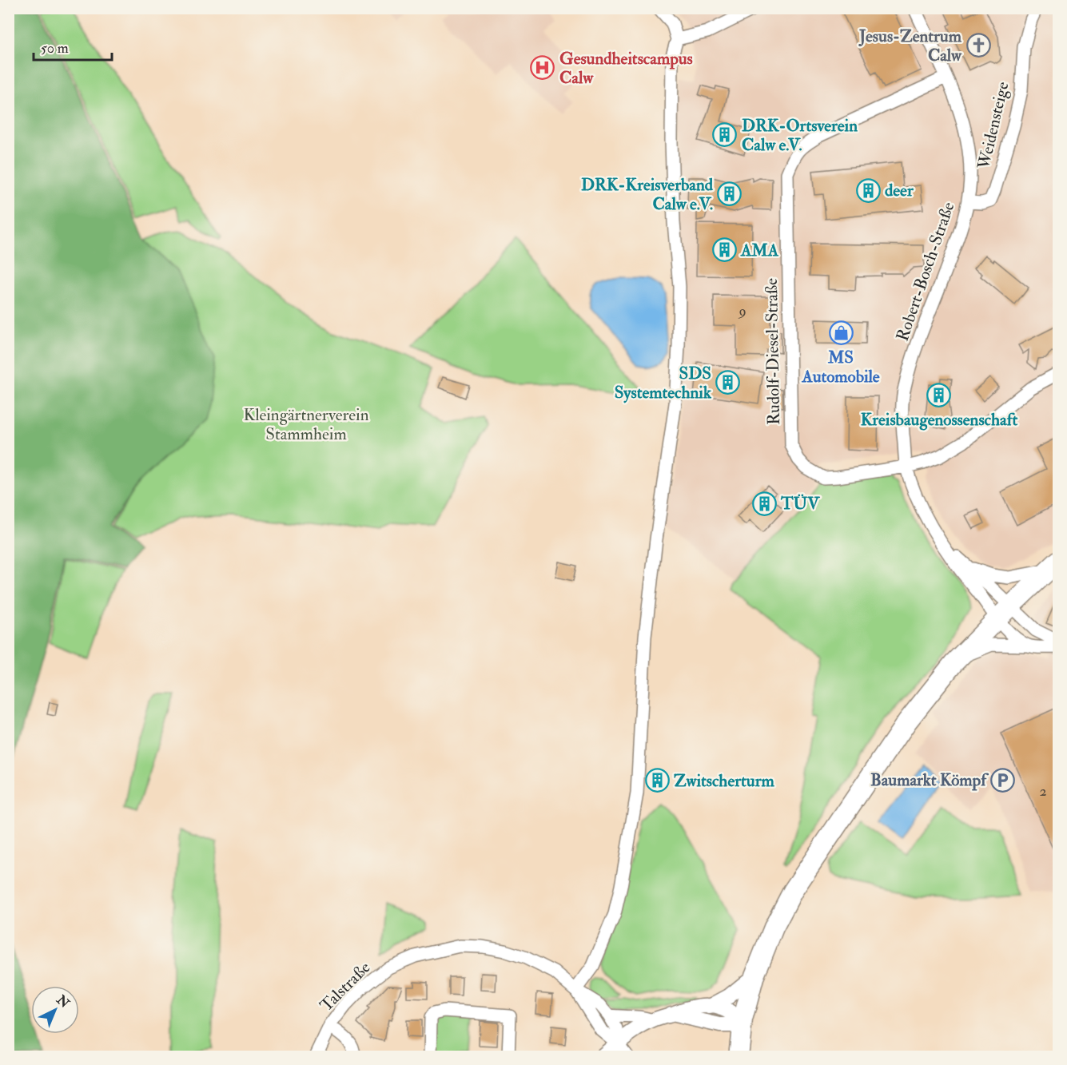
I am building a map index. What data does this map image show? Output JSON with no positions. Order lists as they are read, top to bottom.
{
  "streets": {
    "street": [
      "Weidensteige",
      "Robert-Bosch-Straße",
      "Rudolf-Diesel-Straße",
      "Talstraße"
    ]
  },
  "crossings": [
    ["Weidensteige", "Robert-Bosch-Straße"],
    ["Robert-Bosch-Straße", "Rudolf-Diesel-Straße"]
  ],
  "parks": ["Kleingärtnerverein Stammheim"],
  "places": {
    "church": ["Jesus-Zentrum Calw"],
    "hospital": ["Gesundheitscampus Calw"],
    "building": [
      "DRK-Ortsverein Calw e.V.",
      "deer",
      "DRK-Kreisverband Calw e.V.",
      "AMA",
      "SDS Systemtechnik",
      "Kreisbaugenossenschaft",
      "TÜV",
      "Zwitscherturm"
    ],
    "shop": ["MS Automobile"],
    "parking": ["Baumarkt Kömpf"]
  },
  "house_numbers": ["9", "2"],
  "scale_bar": "50 m",
  "north": "top right"
}
